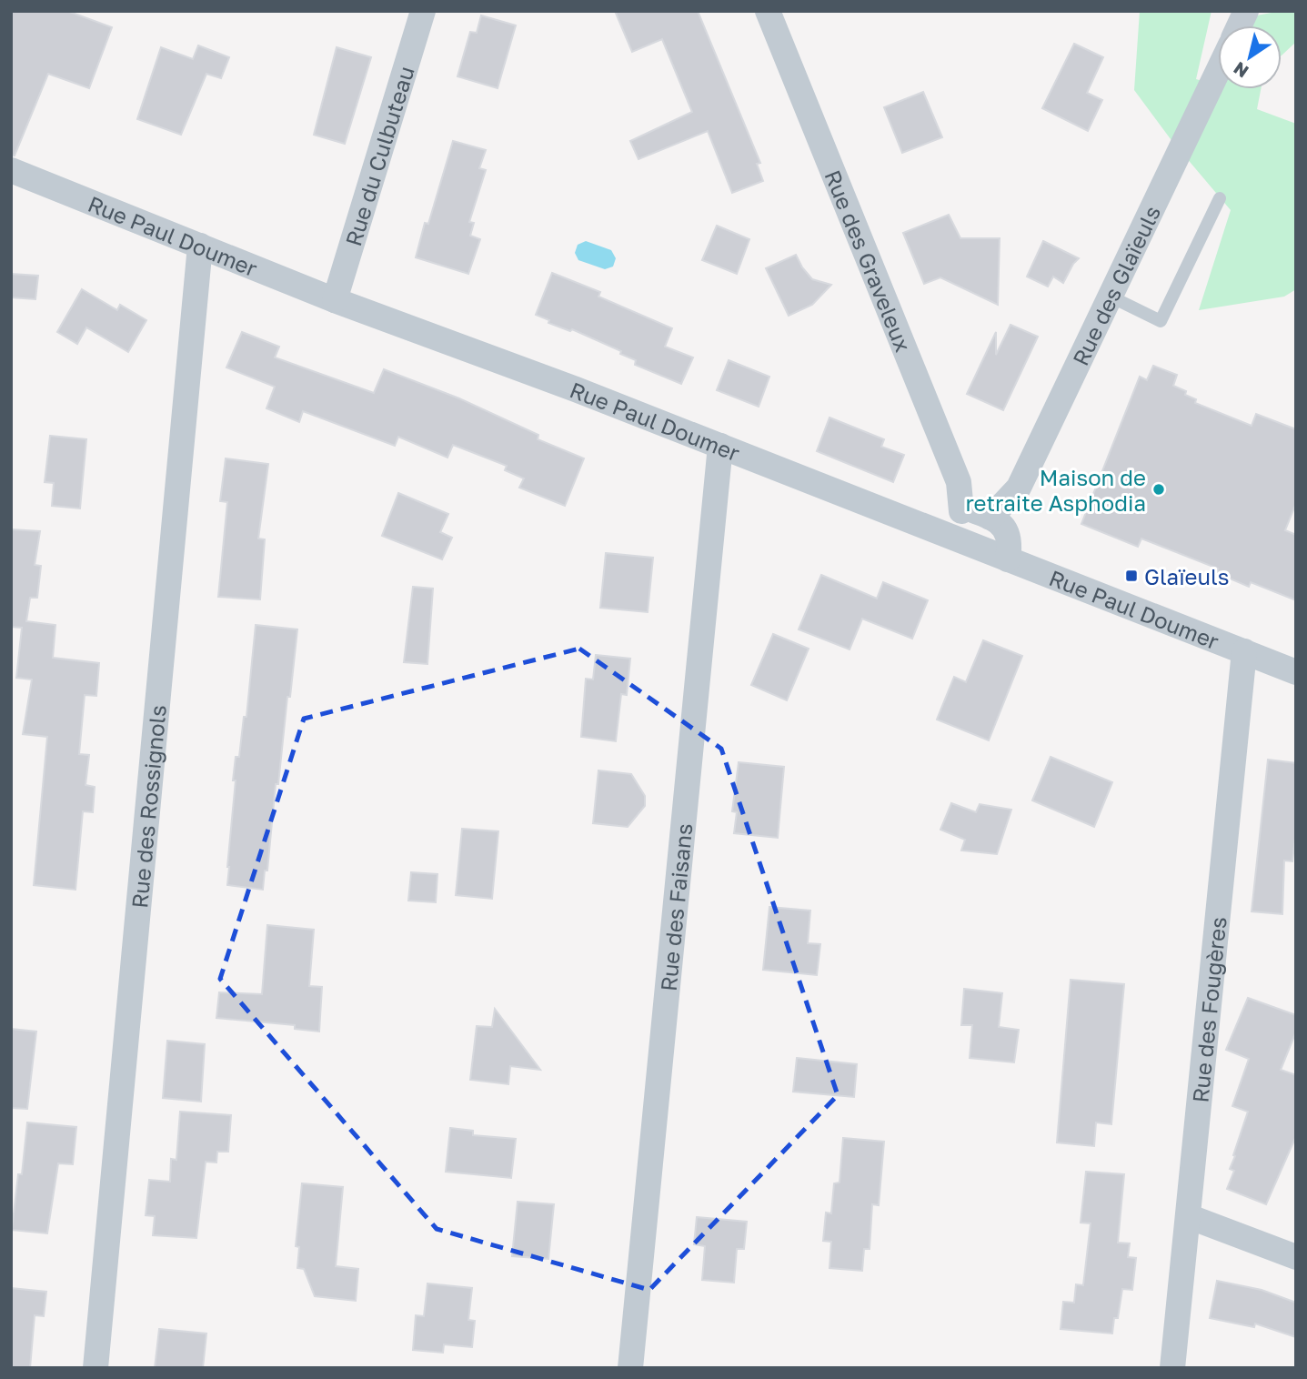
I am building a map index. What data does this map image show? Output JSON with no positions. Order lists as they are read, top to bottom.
{
  "streets": {
    "street": [
      "Rue du Culbuteau",
      "Rue Paul Doumer",
      "Rue des Graveleux",
      "Rue des Glaïeuls",
      "Rue des Rossignols",
      "Rue des Faisans",
      "Rue des Fougères"
    ]
  },
  "crossings": [
    ["Rue du Culbuteau", "Rue Paul Doumer"],
    ["Rue Paul Doumer", "Rue des Rossignols"],
    ["Rue Paul Doumer", "Rue des Faisans"],
    ["Rue Paul Doumer", "Rue des Fougères"]
  ],
  "places": {
    "other": ["Maison de retraite Asphodia"],
    "transit": ["Glaïeuls"]
  },
  "north": "bottom left"
}
